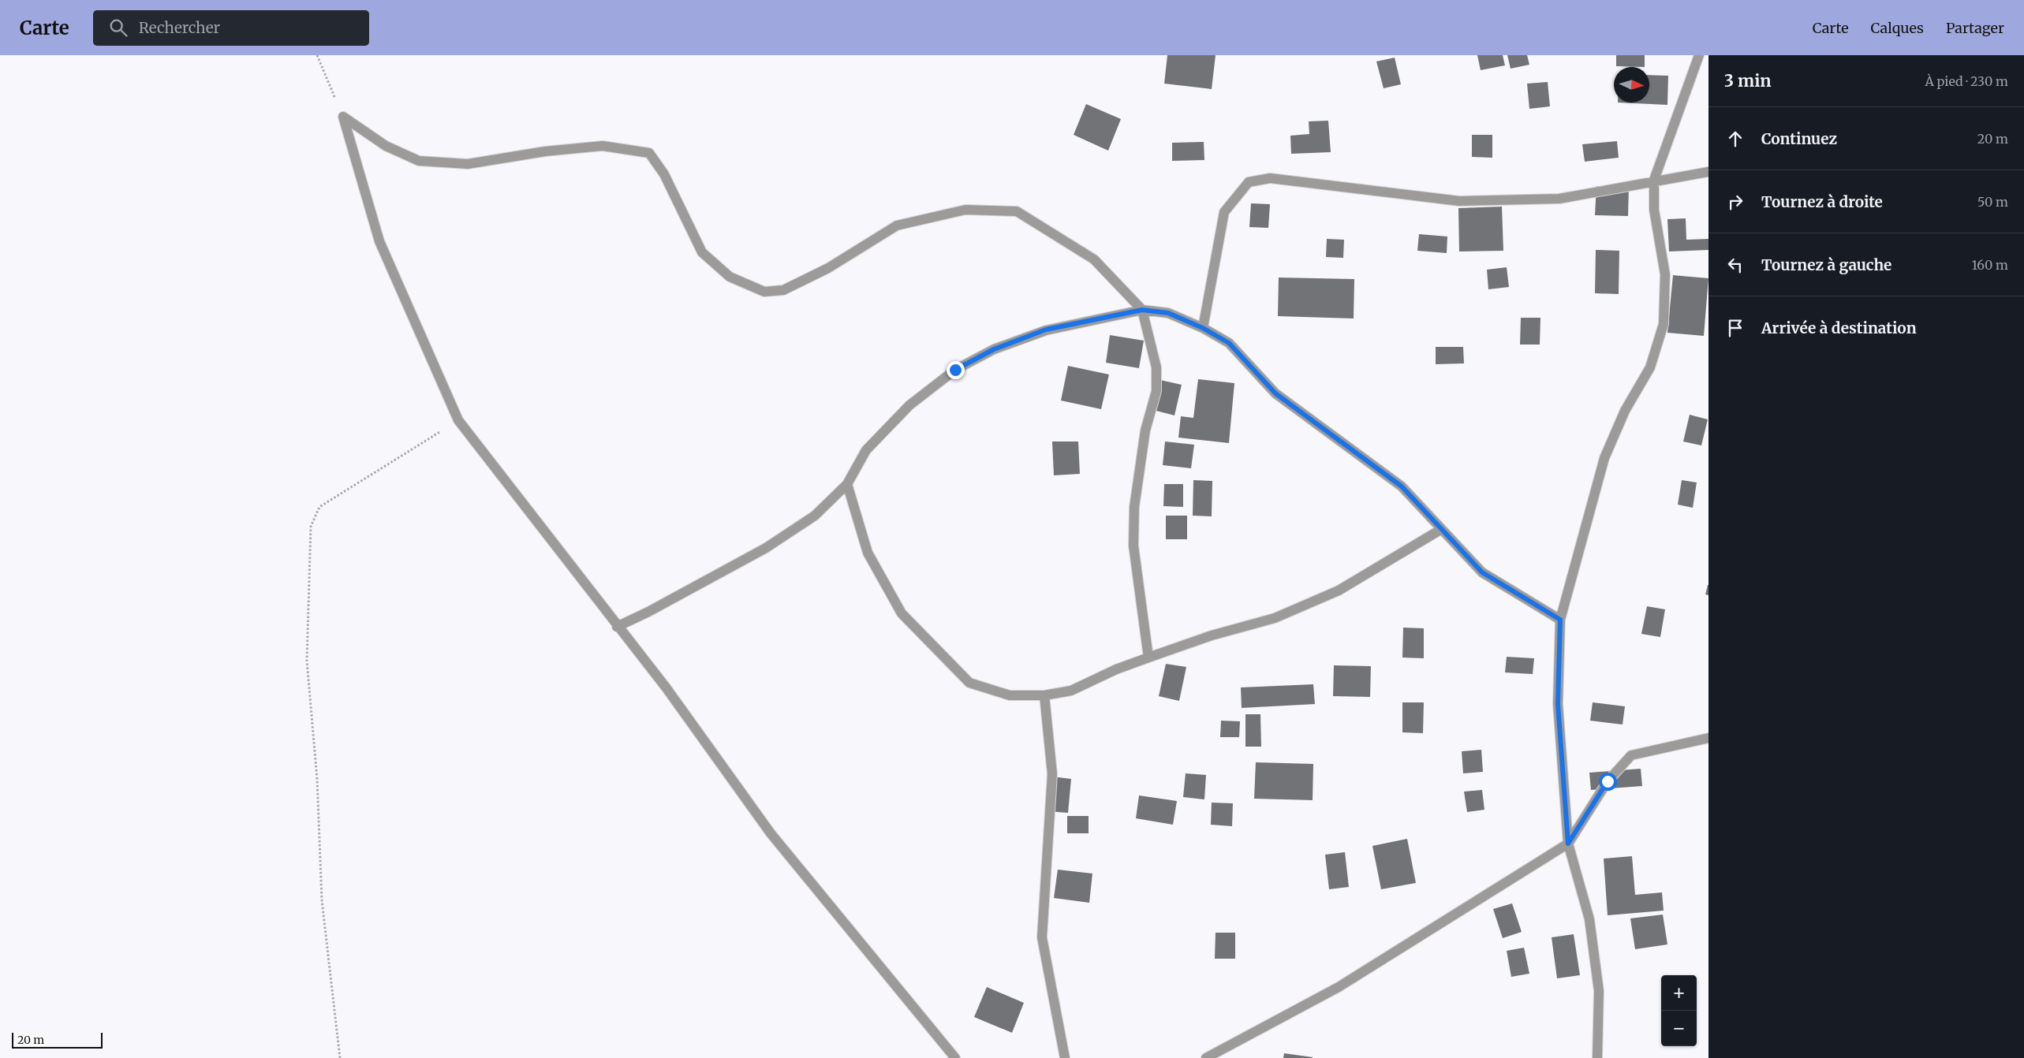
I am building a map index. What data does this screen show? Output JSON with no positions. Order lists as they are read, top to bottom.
{
  "scale_bar": "20 m",
  "north": "right",
  "page": {
    "header": "Carte",
    "search": "Rechercher",
    "nav": ["Carte", "Calques", "Partager"],
    "heading": ["3 min", "À pied · 230 m"],
    "list": [
      ["Continuez", "20 m"],
      ["Tournez à droite", "50 m"],
      ["Tournez à gauche", "160 m"],
      "Arrivée à destination"
    ],
    "map_buttons": ["+", "−"],
    "scale": "20 m"
  }
}
